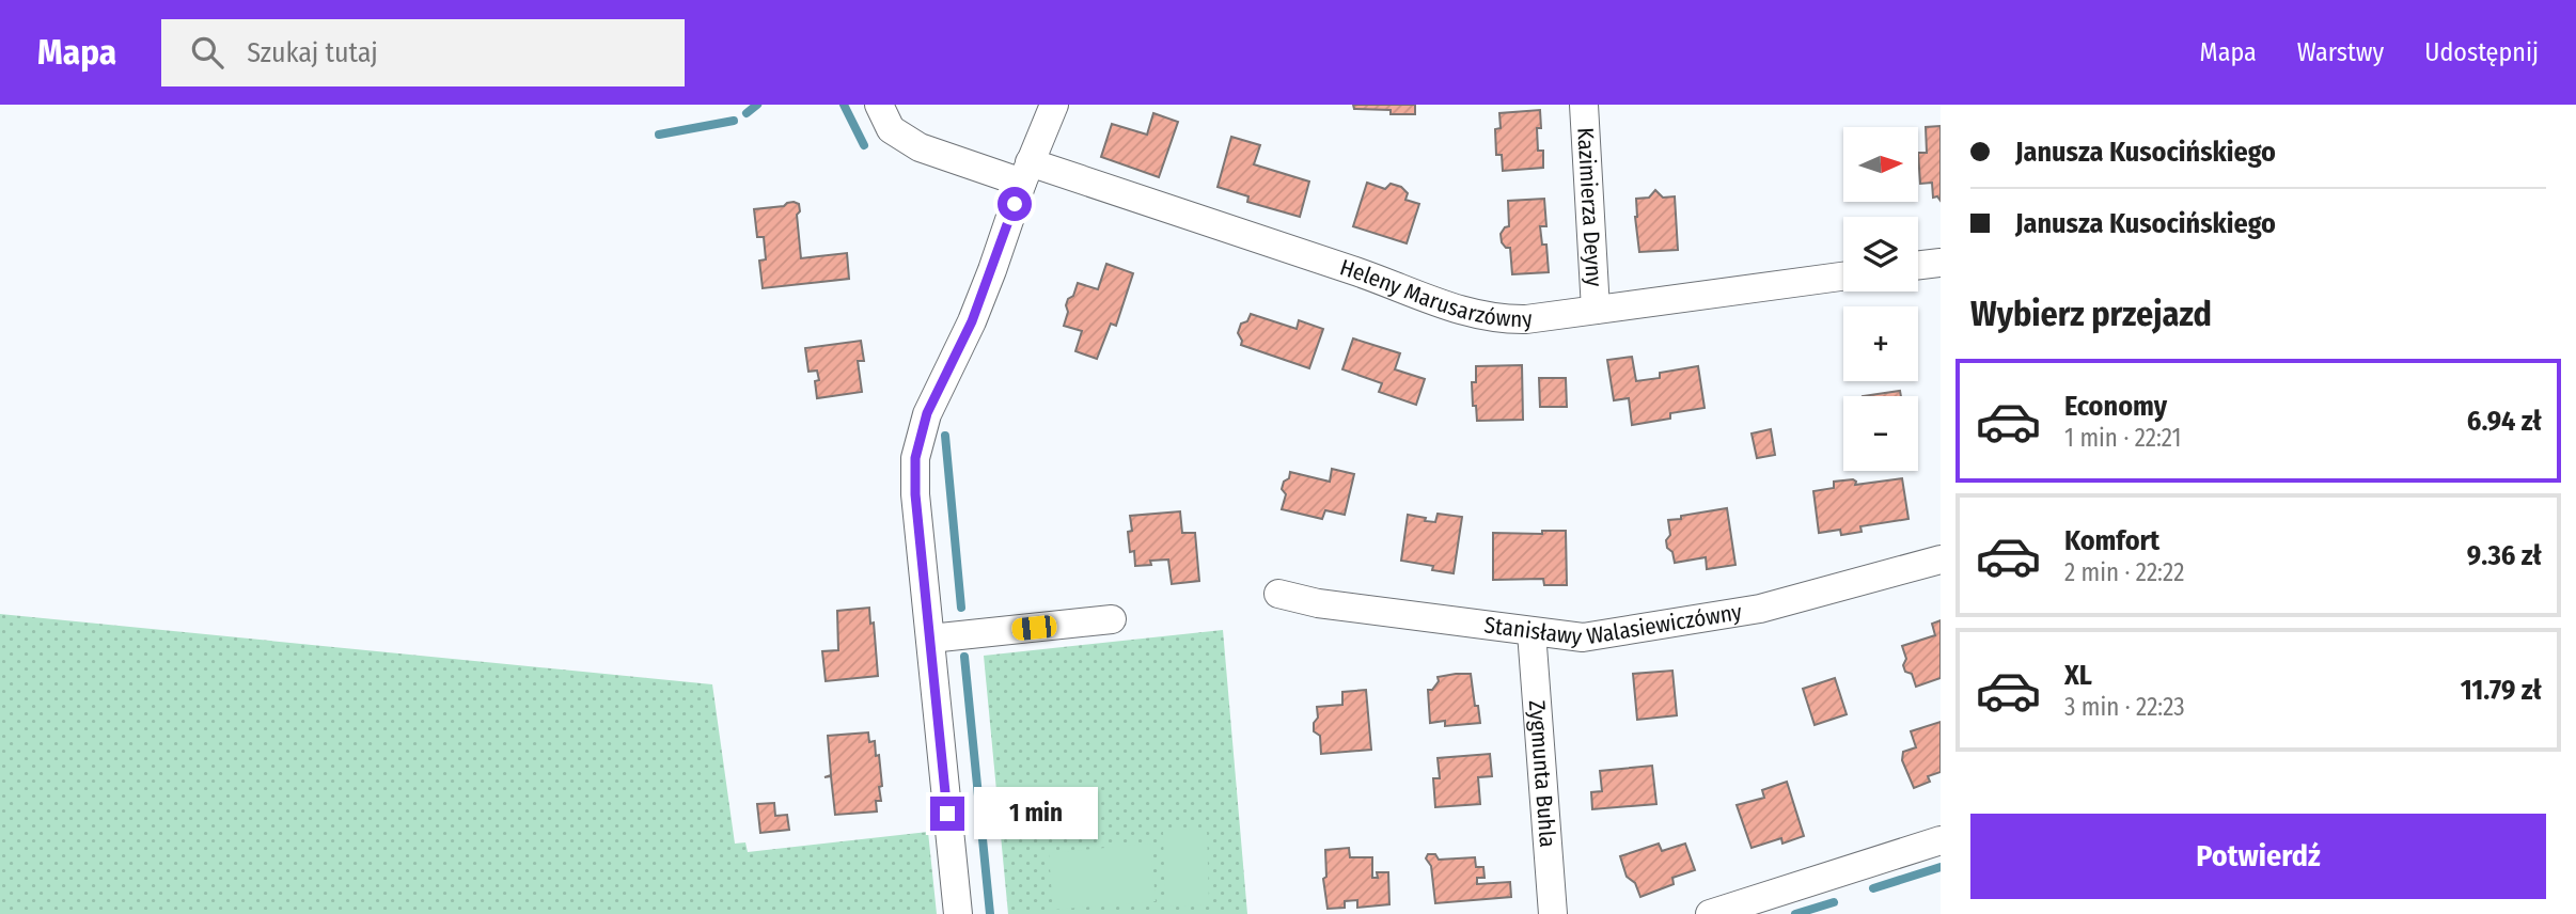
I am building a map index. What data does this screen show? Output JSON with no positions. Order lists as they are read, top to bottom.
{
  "streets": {
    "street": [
      "Kazimierza Deyny",
      "Heleny Marusarzówny",
      "Stanisławy Walasiewiczówny",
      "Zygmunta Buhla"
    ]
  },
  "crossings": [
    ["Kazimierza Deyny", "Heleny Marusarzówny"],
    ["Stanisławy Walasiewiczówny", "Zygmunta Buhla"]
  ],
  "north": "right",
  "page": {
    "header": "Mapa",
    "search": "Szukaj tutaj",
    "nav": ["Mapa", "Warstwy", "Udostępnij"],
    "banner": ["Janusza Kusocińskiego", "Janusza Kusocińskiego"],
    "map_buttons": ["+", "−"],
    "heading": "Wybierz przejazd",
    "list": [
      {
        "name": "Economy",
        "note": "1 min · 22:21",
        "value": "6.94 zł"
      },
      {
        "name": "Komfort",
        "note": "2 min · 22:22",
        "value": "9.36 zł"
      },
      {
        "name": "XL",
        "note": "3 min · 22:23",
        "value": "11.79 zł"
      }
    ],
    "bubble": "1 min",
    "buttons": "Potwierdź"
  }
}
